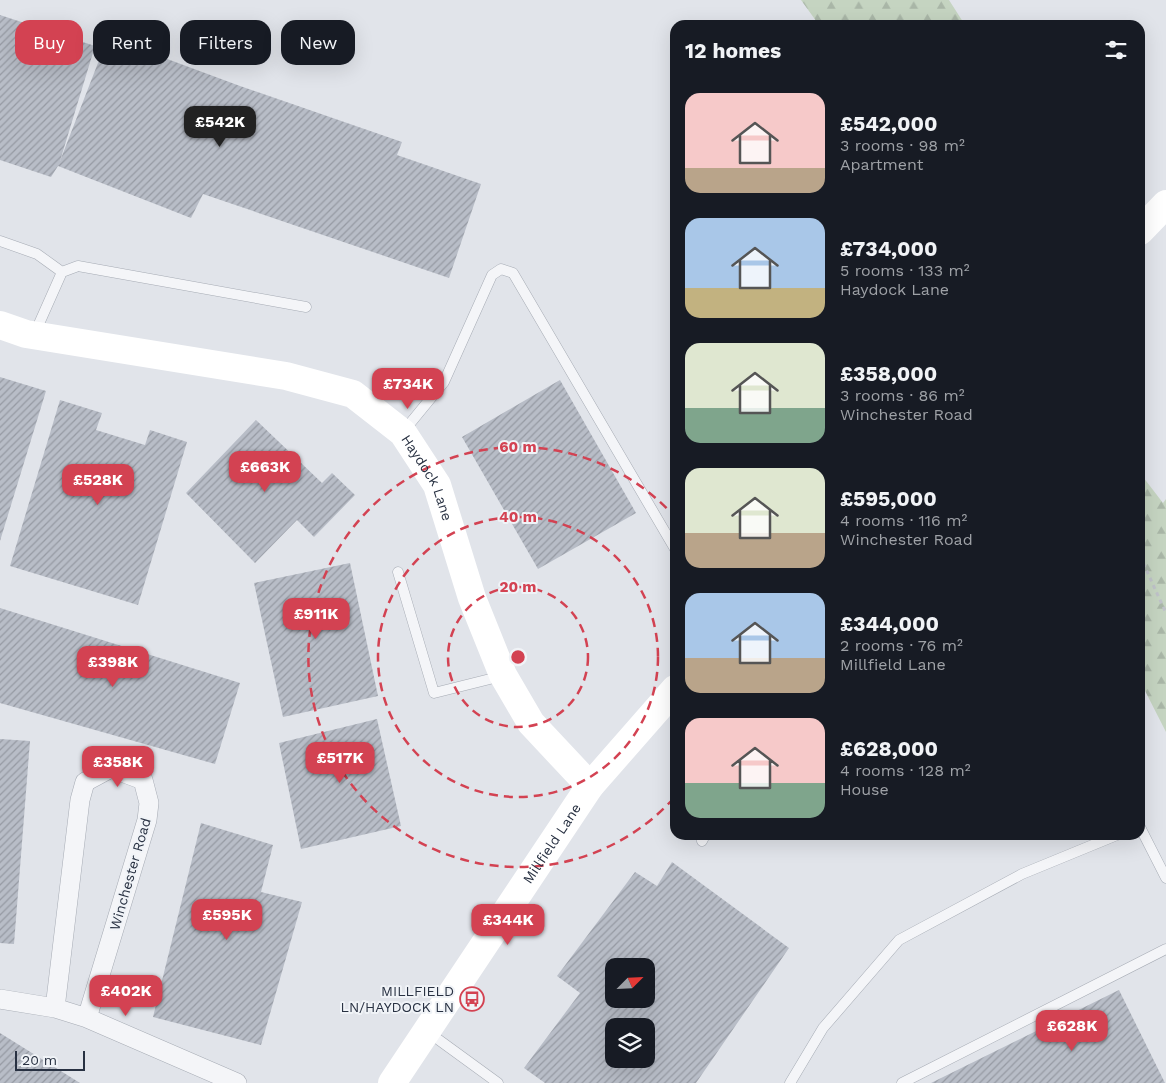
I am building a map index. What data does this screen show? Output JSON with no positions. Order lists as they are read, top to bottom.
{
  "streets": {
    "street": ["Haydock Lane", "Millfield Lane", "Winchester Road"]
  },
  "crossings": [
    ["Haydock Lane", "Millfield Lane"]
  ],
  "places": {
    "bus stop": ["MILLFIELD LN/HAYDOCK LN"]
  },
  "scale_bar": "20 m",
  "north": "top right",
  "page": {
    "chip": [
      "Buy",
      "Rent",
      "Filters",
      "New"
    ],
    "heading": "12 homes",
    "list": [
      {
        "name": "£542,000",
        "note": "3 rooms · 98 m² · Apartment"
      },
      {
        "name": "£734,000",
        "note": "5 rooms · 133 m² · Haydock Lane"
      },
      {
        "name": "£358,000",
        "note": "3 rooms · 86 m² · Winchester Road"
      },
      {
        "name": "£595,000",
        "note": "4 rooms · 116 m² · Winchester Road"
      },
      {
        "name": "£344,000",
        "note": "2 rooms · 76 m² · Millfield Lane"
      },
      {
        "name": "£628,000",
        "note": "4 rooms · 128 m² · House"
      }
    ],
    "price": [
      "£542K",
      "£734K",
      "£663K",
      "£528K",
      "£911K",
      "£398K",
      "£517K",
      "£358K",
      "£595K",
      "£344K",
      "£402K",
      "£628K"
    ],
    "scale": "20 m"
  },
  "rings": ["60 m", "40 m", "20 m"]
}
